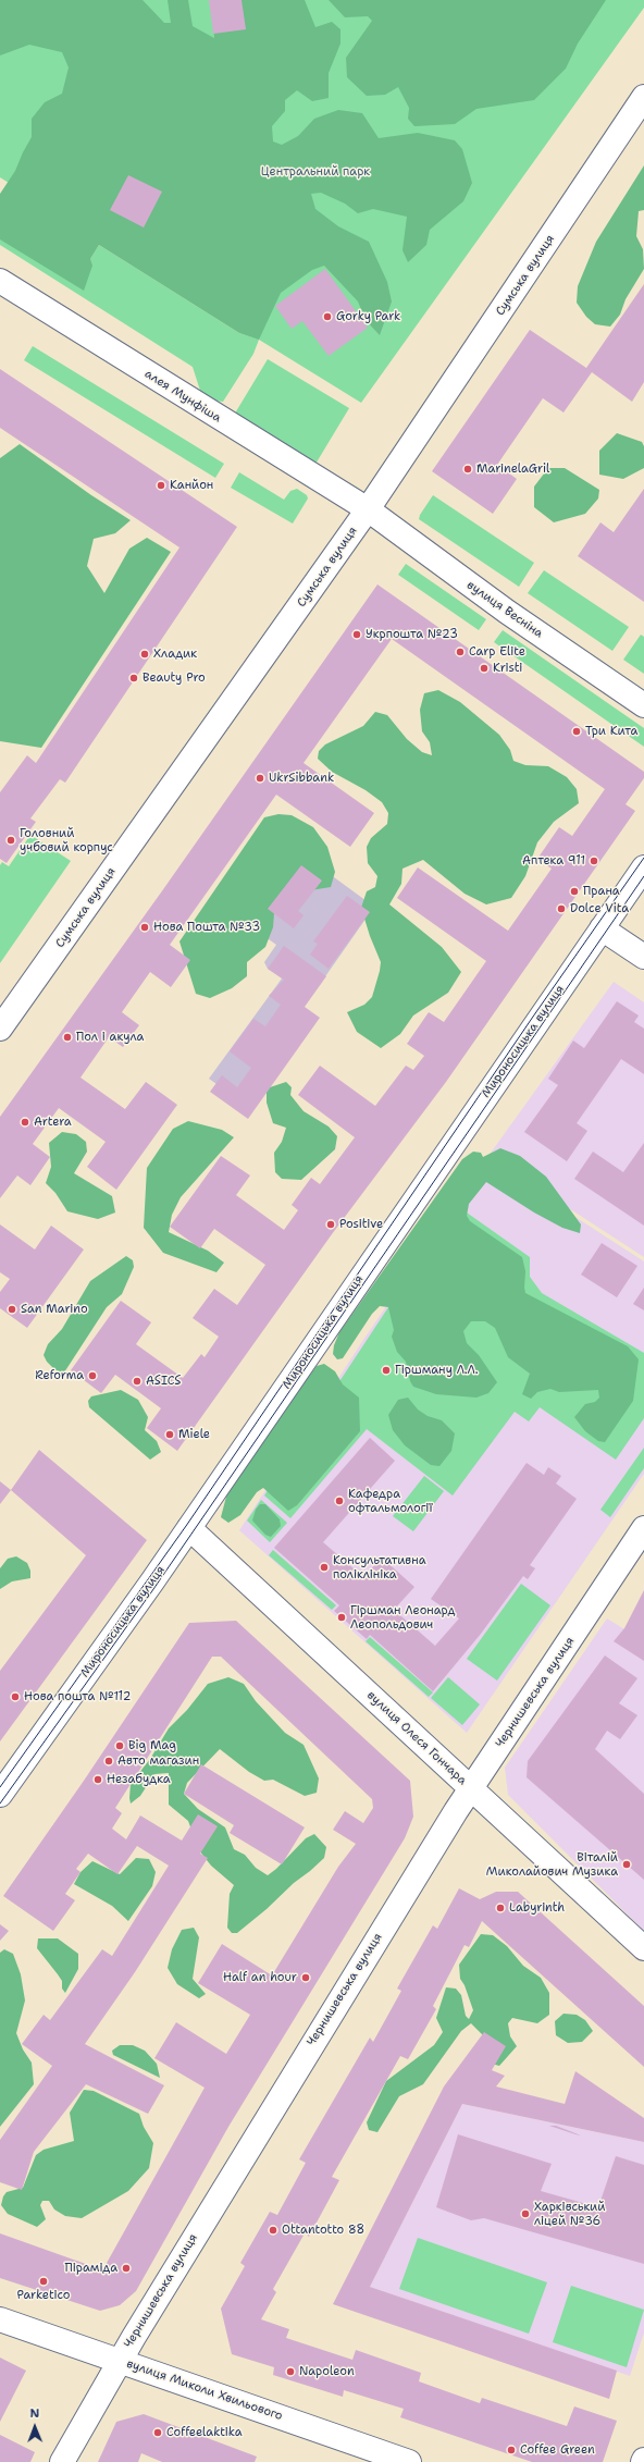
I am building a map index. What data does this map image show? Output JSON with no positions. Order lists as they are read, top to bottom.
{
  "streets": {
    "street": [
      "Сумська вулиця",
      "алея Мунфіша",
      "вулиця Весніна",
      "Мироносицька вулиця",
      "Чернишевська вулиця",
      "вулиця Олеся Гончара",
      "вулиця Миколи Хвильового"
    ]
  },
  "crossings": [
    ["Сумська вулиця", "алея Мунфіша"],
    ["Сумська вулиця", "вулиця Весніна"],
    ["алея Мунфіша", "вулиця Весніна"],
    ["Мироносицька вулиця", "вулиця Олеся Гончара"],
    ["Чернишевська вулиця", "вулиця Олеся Гончара"],
    ["Чернишевська вулиця", "вулиця Миколи Хвильового"]
  ],
  "parks": ["Центральний парк"],
  "places": [
    "Gorky Park",
    "MarinelaGril",
    "Канйон",
    "Укрпошта №23",
    "Carp Elite",
    "Хладик",
    "Kristi",
    "Beauty Pro",
    "Три Кита",
    "UkrSibbank",
    "Головний учбовий корпус",
    "Аптека 911",
    "Прана",
    "Dolce Vita",
    "Нова Пошта №33",
    "Пол і акула",
    "Artera",
    "Positive",
    "San Marino",
    "Гіршману Л.Л.",
    "Reforma",
    "ASICS",
    "Miele",
    "Кафедра офтальмології",
    "Консультативна поліклініка",
    "Гіршман Леонард Леопольдович",
    "Нова пошта №112",
    "Big Mag",
    "Авто магазин",
    "Незабудка",
    "Віталій Миколайович Музика",
    "Labyrinth",
    "Half an hour",
    "Харківський ліцей №36",
    "Ottantotto 88",
    "Піраміда",
    "Parketico",
    "Napoleon",
    "Coffeelaktika",
    "Coffee Green"
  ],
  "north": "top"
}
